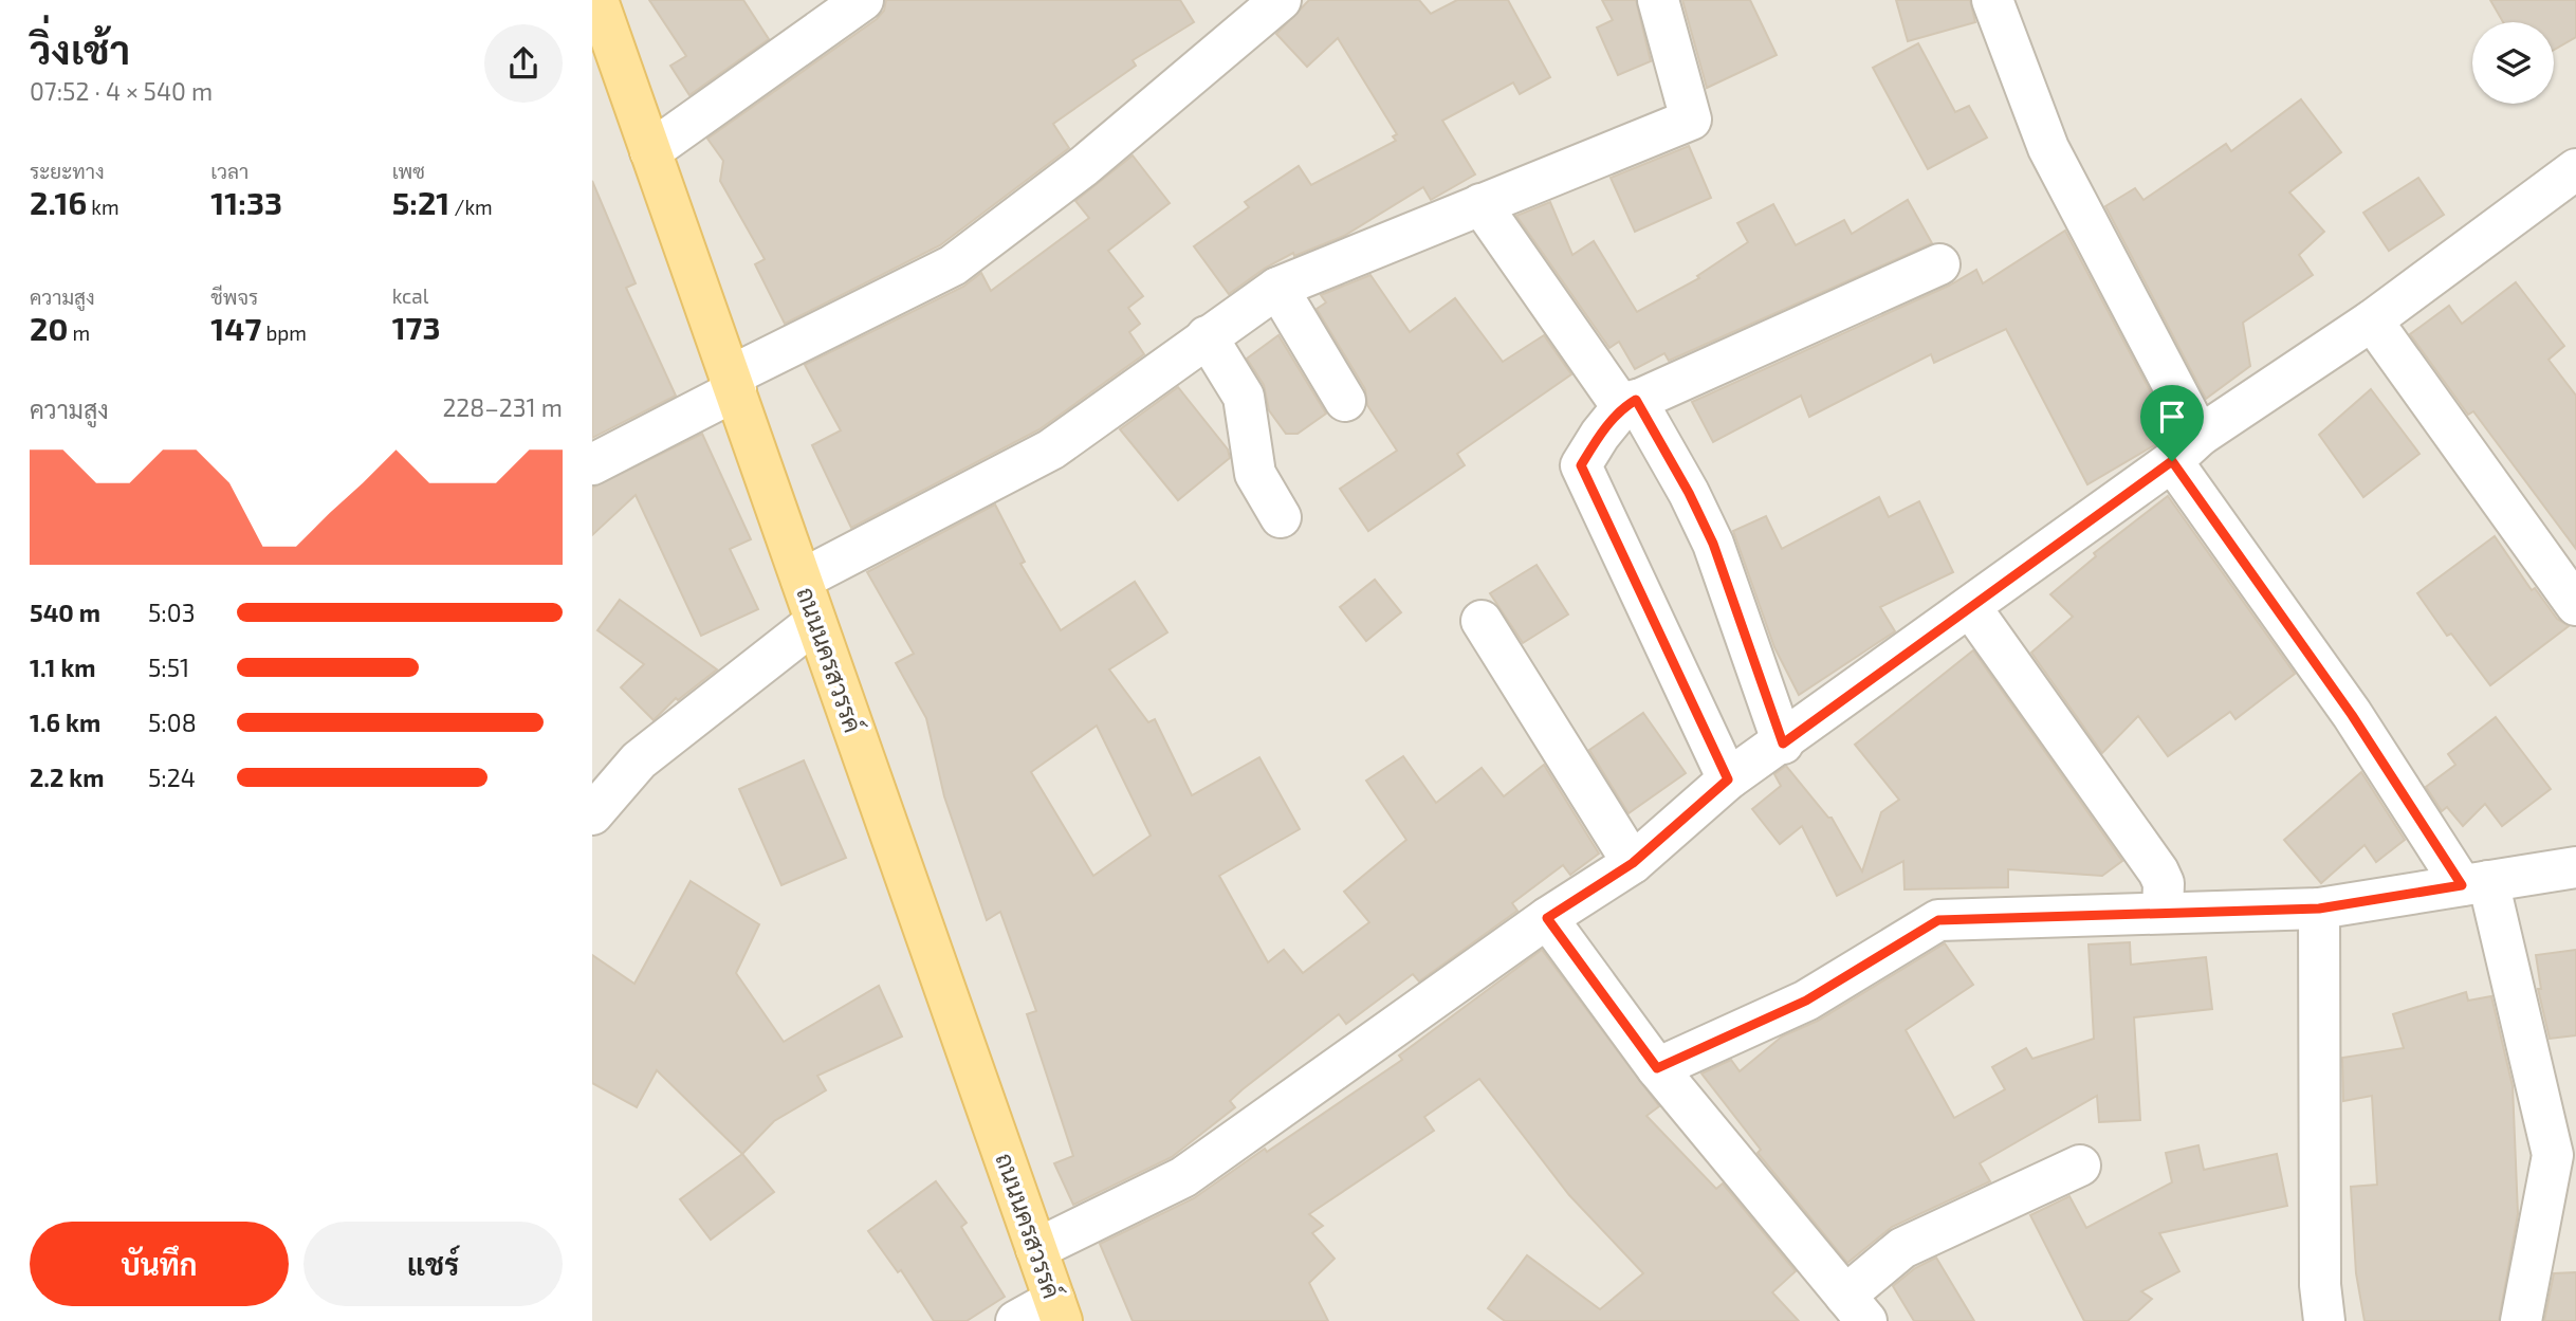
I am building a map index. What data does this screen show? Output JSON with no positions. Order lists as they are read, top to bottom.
{
  "streets": {
    "main road": ["ถนนนครสวรรค์"]
  },
  "page": {
    "heading": ["วิ่งเช้า", "07:52 · 4 × 540 m"],
    "stats": [
      ["ระยะทาง", "2.16 km"],
      ["เวลา", "11:33"],
      ["เพซ", "5:21 /km"],
      ["ความสูง", "20 m"],
      ["ชีพจร", "147 bpm"],
      ["kcal", "173"]
    ],
    "chart": ["ความสูง", "228–231 m"],
    "list": [
      {
        "name": "540 m",
        "note": "5:03"
      },
      {
        "name": "1.1 km",
        "note": "5:51"
      },
      {
        "name": "1.6 km",
        "note": "5:08"
      },
      {
        "name": "2.2 km",
        "note": "5:24"
      }
    ],
    "buttons": ["บันทึก", "แชร์"]
  }
}
